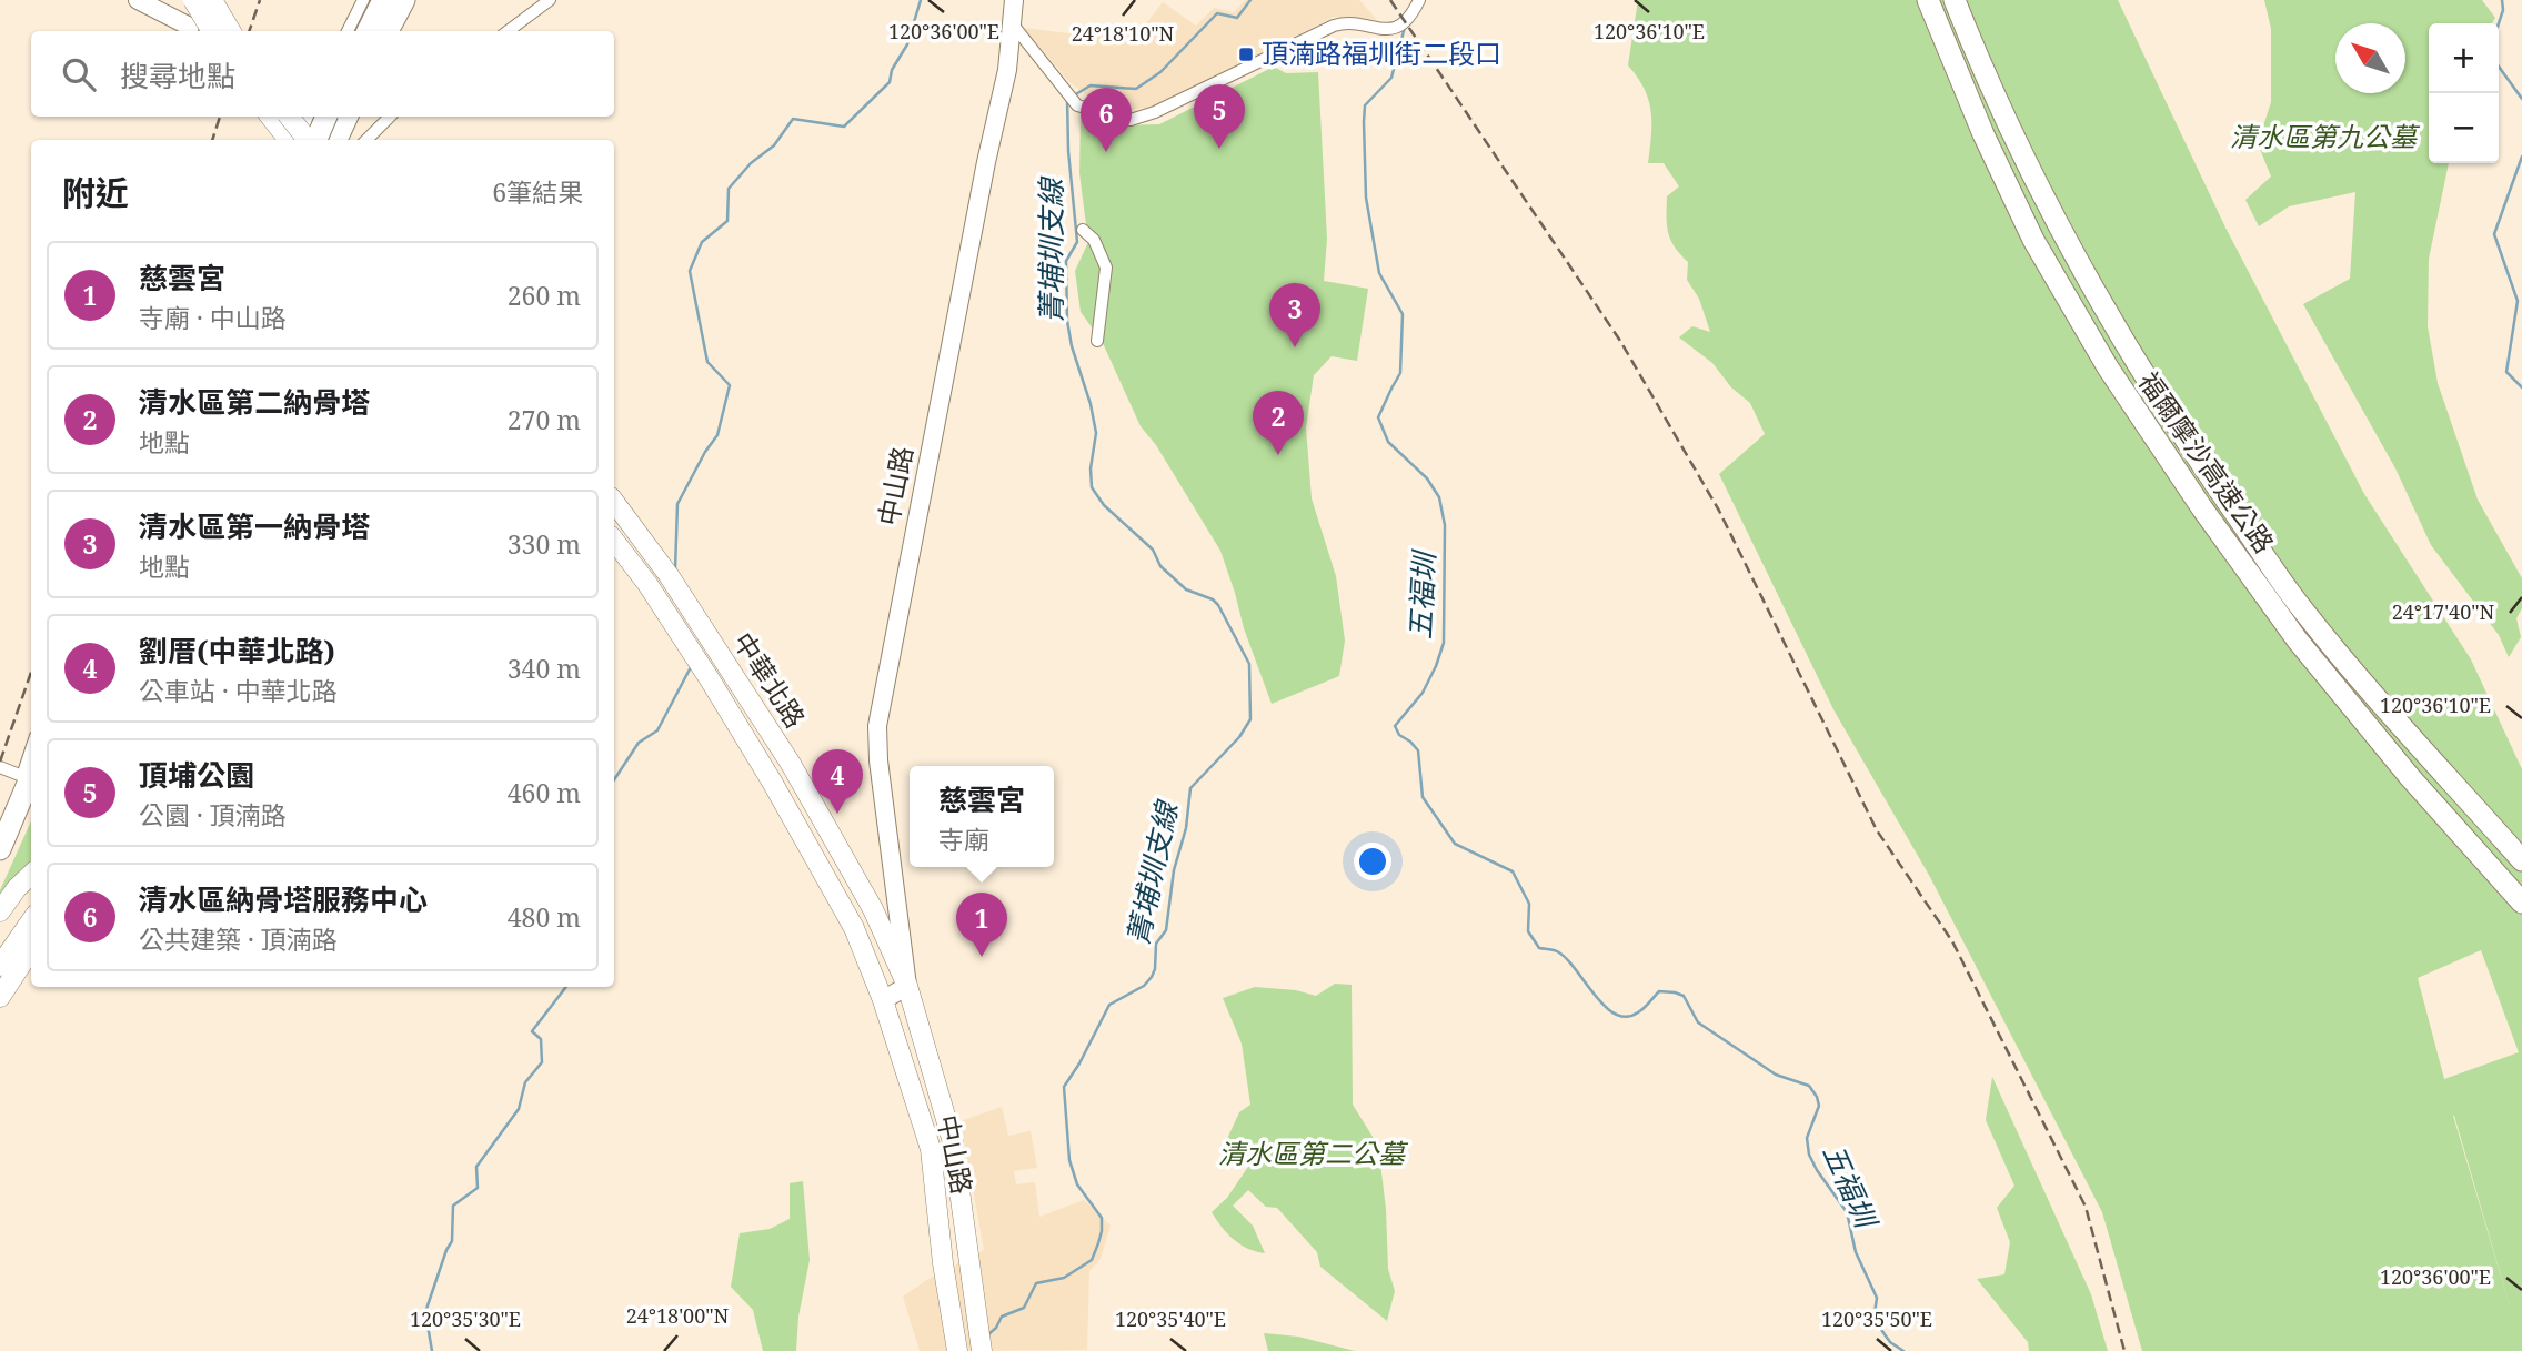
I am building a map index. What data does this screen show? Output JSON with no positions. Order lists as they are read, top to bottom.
{
  "streets": {
    "highway": ["福爾摩沙高速公路"],
    "main road": ["中山路", "中華北路"]
  },
  "crossings": [
    ["中山路", "中華北路"]
  ],
  "water": ["菁埔圳支線", "五福圳"],
  "parks": ["清水區第九公墓", "清水區第二公墓"],
  "places": {
    "transit": ["頂湳路福圳街二段口"]
  },
  "north": "top left",
  "page": {
    "map_buttons": ["+", "−"],
    "search": "搜尋地點",
    "pins": [
      "5",
      "6",
      "3",
      "2",
      "4",
      "1"
    ],
    "heading": ["附近", "6筆結果"],
    "list": [
      {
        "mark": "1",
        "name": "慈雲宮",
        "note": "寺廟 · 中山路",
        "value": "260 m"
      },
      {
        "mark": "2",
        "name": "清水區第二納骨塔",
        "note": "地點",
        "value": "270 m"
      },
      {
        "mark": "3",
        "name": "清水區第一納骨塔",
        "note": "地點",
        "value": "330 m"
      },
      {
        "mark": "4",
        "name": "劉厝(中華北路)",
        "note": "公車站 · 中華北路",
        "value": "340 m"
      },
      {
        "mark": "5",
        "name": "頂埔公園",
        "note": "公園 · 頂湳路",
        "value": "460 m"
      },
      {
        "mark": "6",
        "name": "清水區納骨塔服務中心",
        "note": "公共建築 · 頂湳路",
        "value": "480 m"
      }
    ],
    "popup": ["慈雲宮", "寺廟"]
  },
  "coordinates": [
    "120°36'00\"E",
    "120°36'10\"E",
    "24°18'10\"N",
    "24°17'40\"N",
    "24°18'00\"N",
    "120°35'30\"E",
    "120°35'40\"E",
    "120°35'50\"E"
  ]
}
